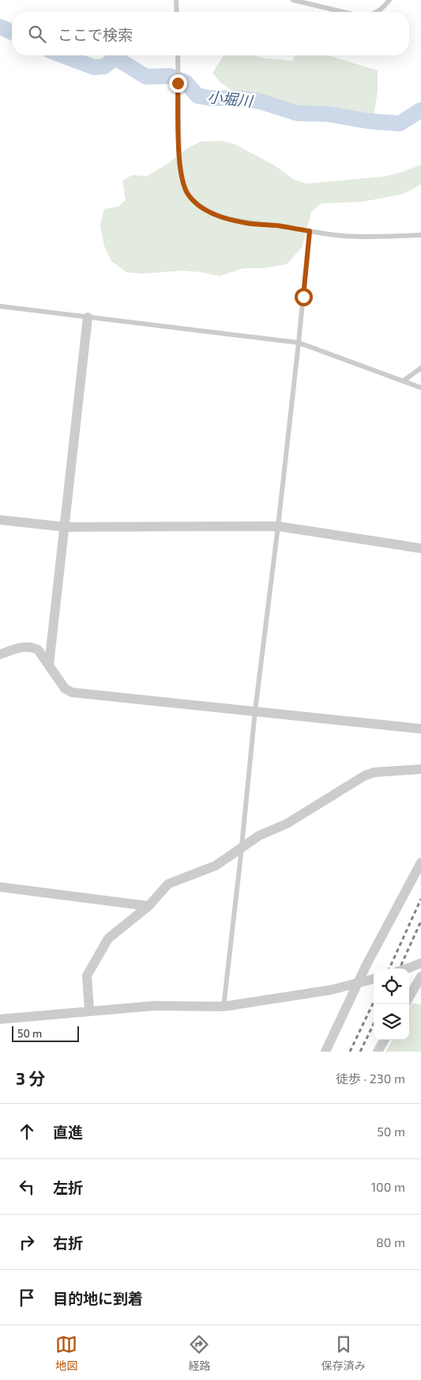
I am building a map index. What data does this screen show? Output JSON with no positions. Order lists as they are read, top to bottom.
{
  "water": ["小堀川"],
  "scale_bar": "50 m",
  "page": {
    "search": "ここで検索",
    "scale": "50 m",
    "heading": ["3 分", "徒歩 · 230 m"],
    "list": [
      ["直進", "50 m"],
      ["左折", "100 m"],
      ["右折", "80 m"],
      "目的地に到着"
    ],
    "nav": ["地図", "経路", "保存済み"]
  }
}
